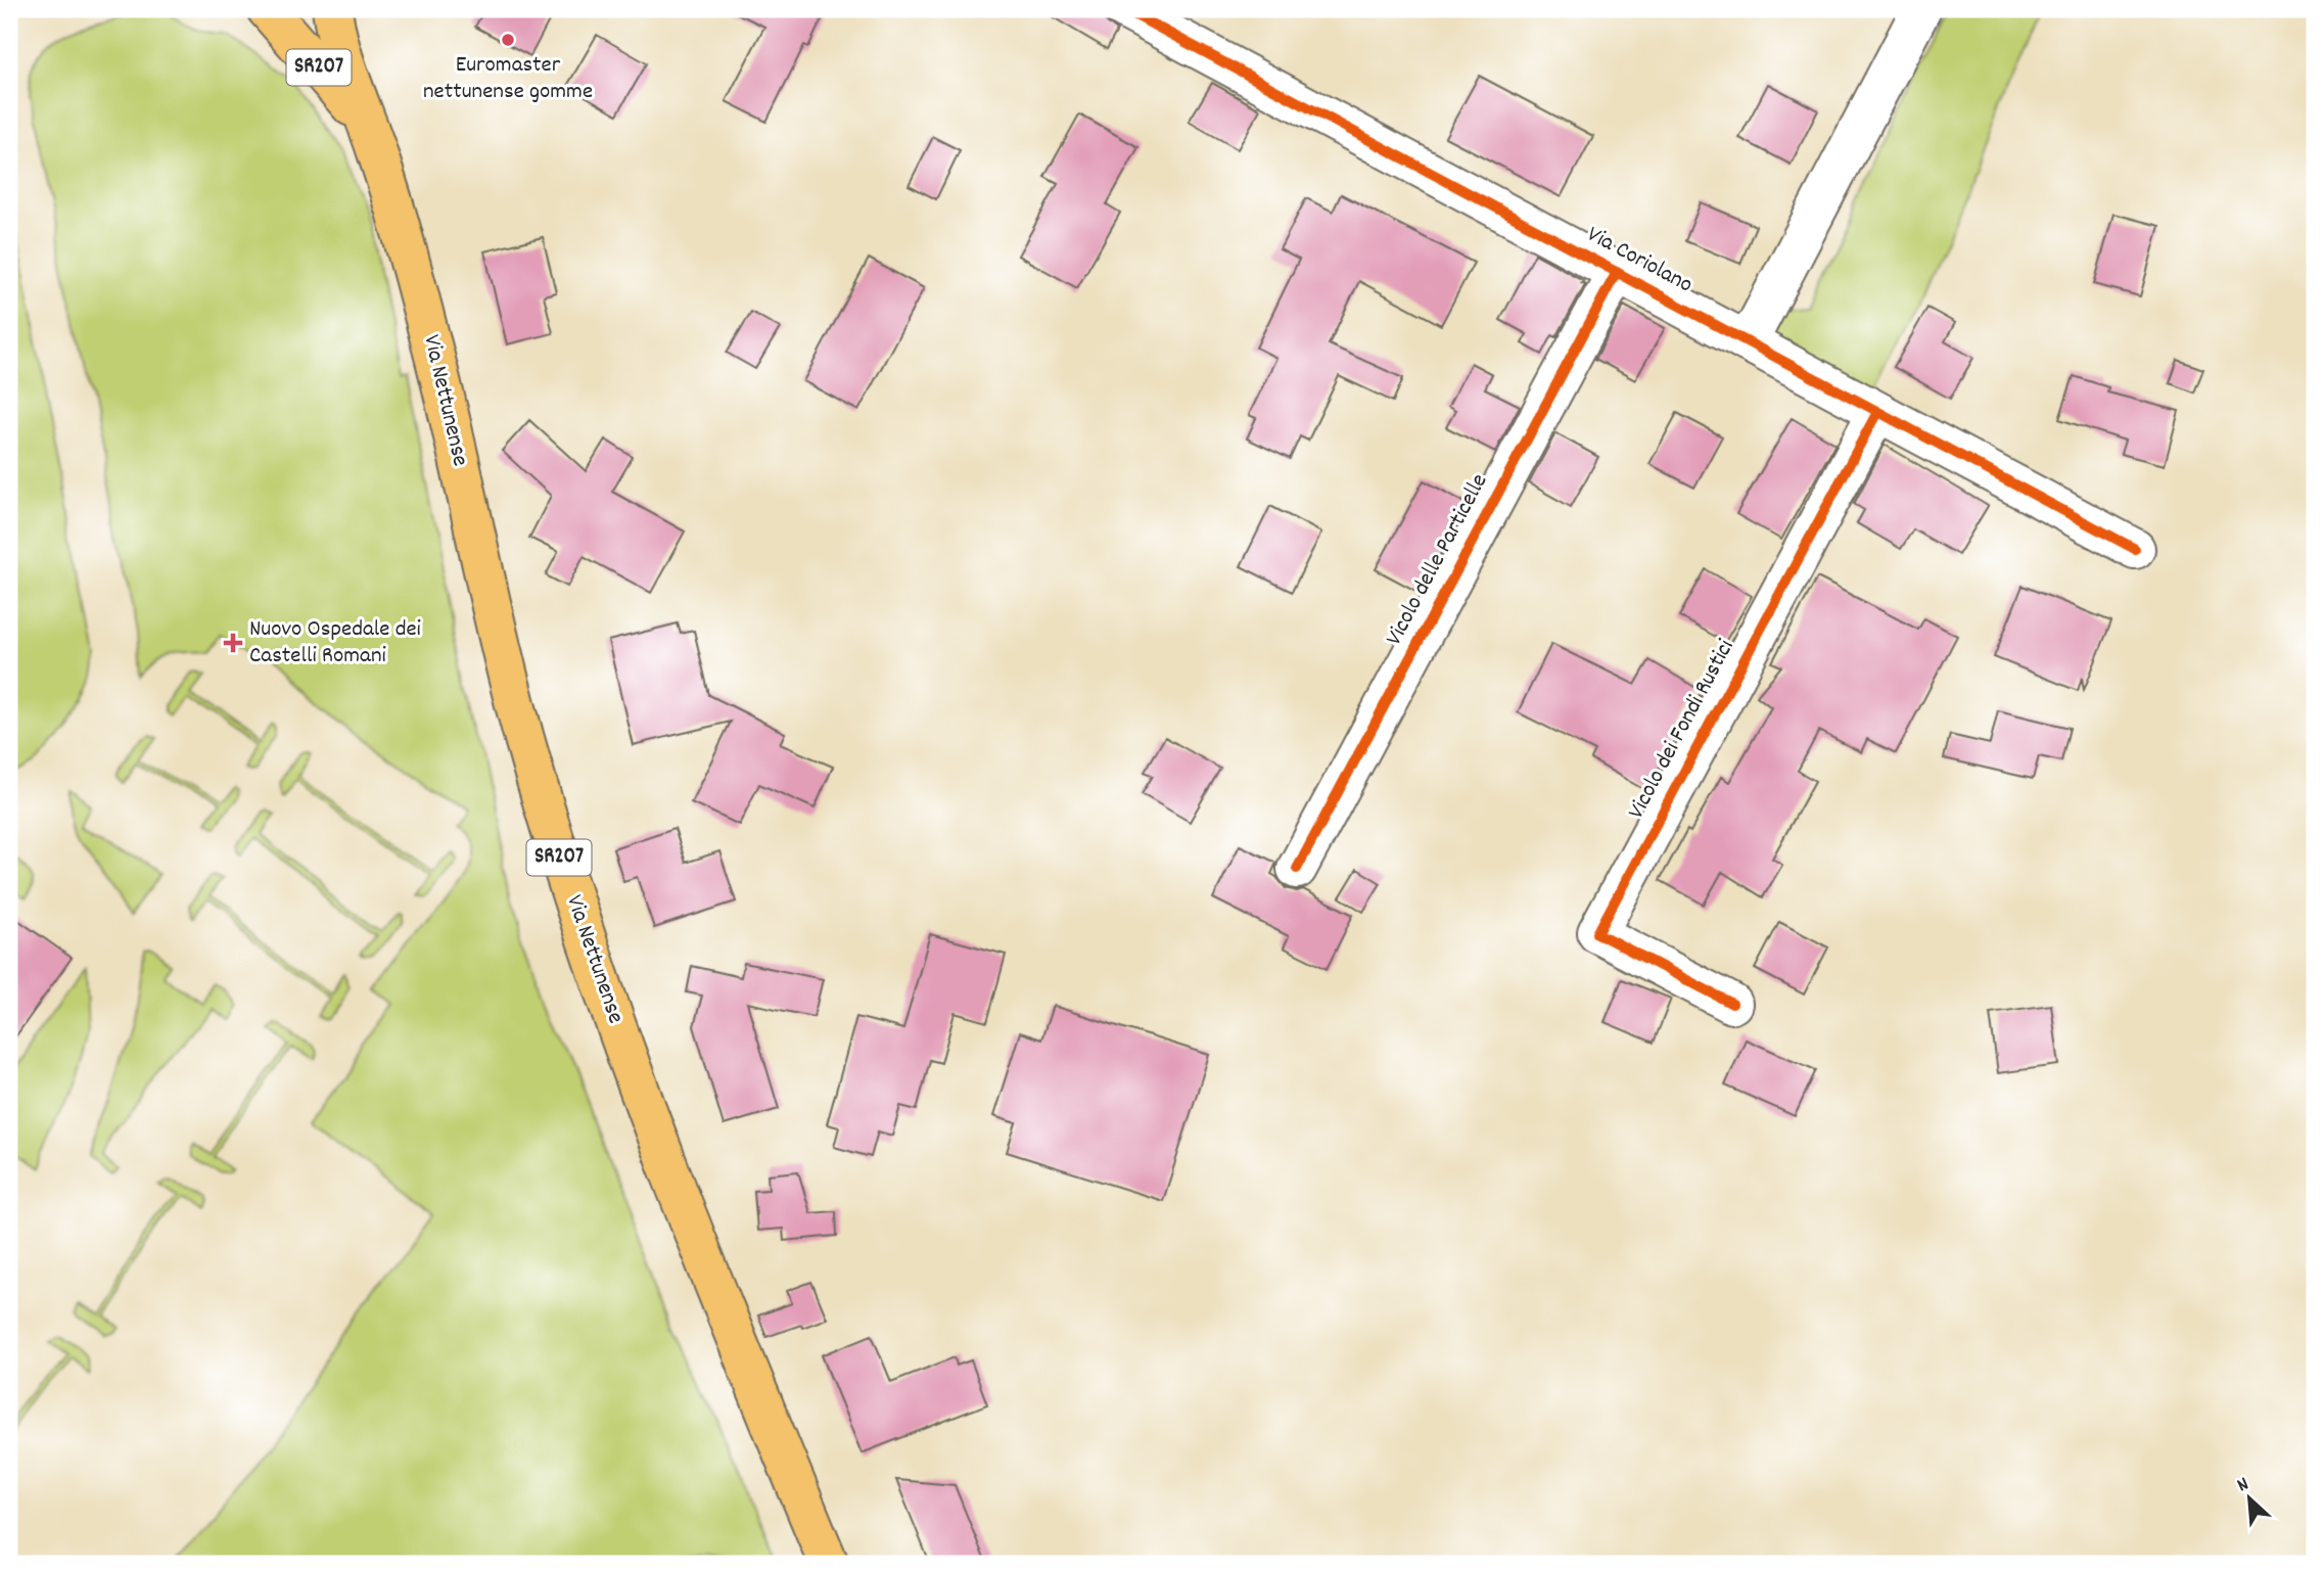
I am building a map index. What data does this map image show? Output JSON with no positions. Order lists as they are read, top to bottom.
{
  "streets": {
    "main road": ["SR207", "Via Nettunense"],
    "street": ["Via Coriolano", "Vicolo delle Particelle", "Vicolo dei Fondi Rustici"]
  },
  "crossings": [
    ["Via Coriolano", "Vicolo delle Particelle"],
    ["Via Coriolano", "Vicolo dei Fondi Rustici"]
  ],
  "places": {
    "other": ["Euromaster nettunense gomme"],
    "health": ["Nuovo Ospedale dei Castelli Romani"]
  },
  "north": "top left"
}
